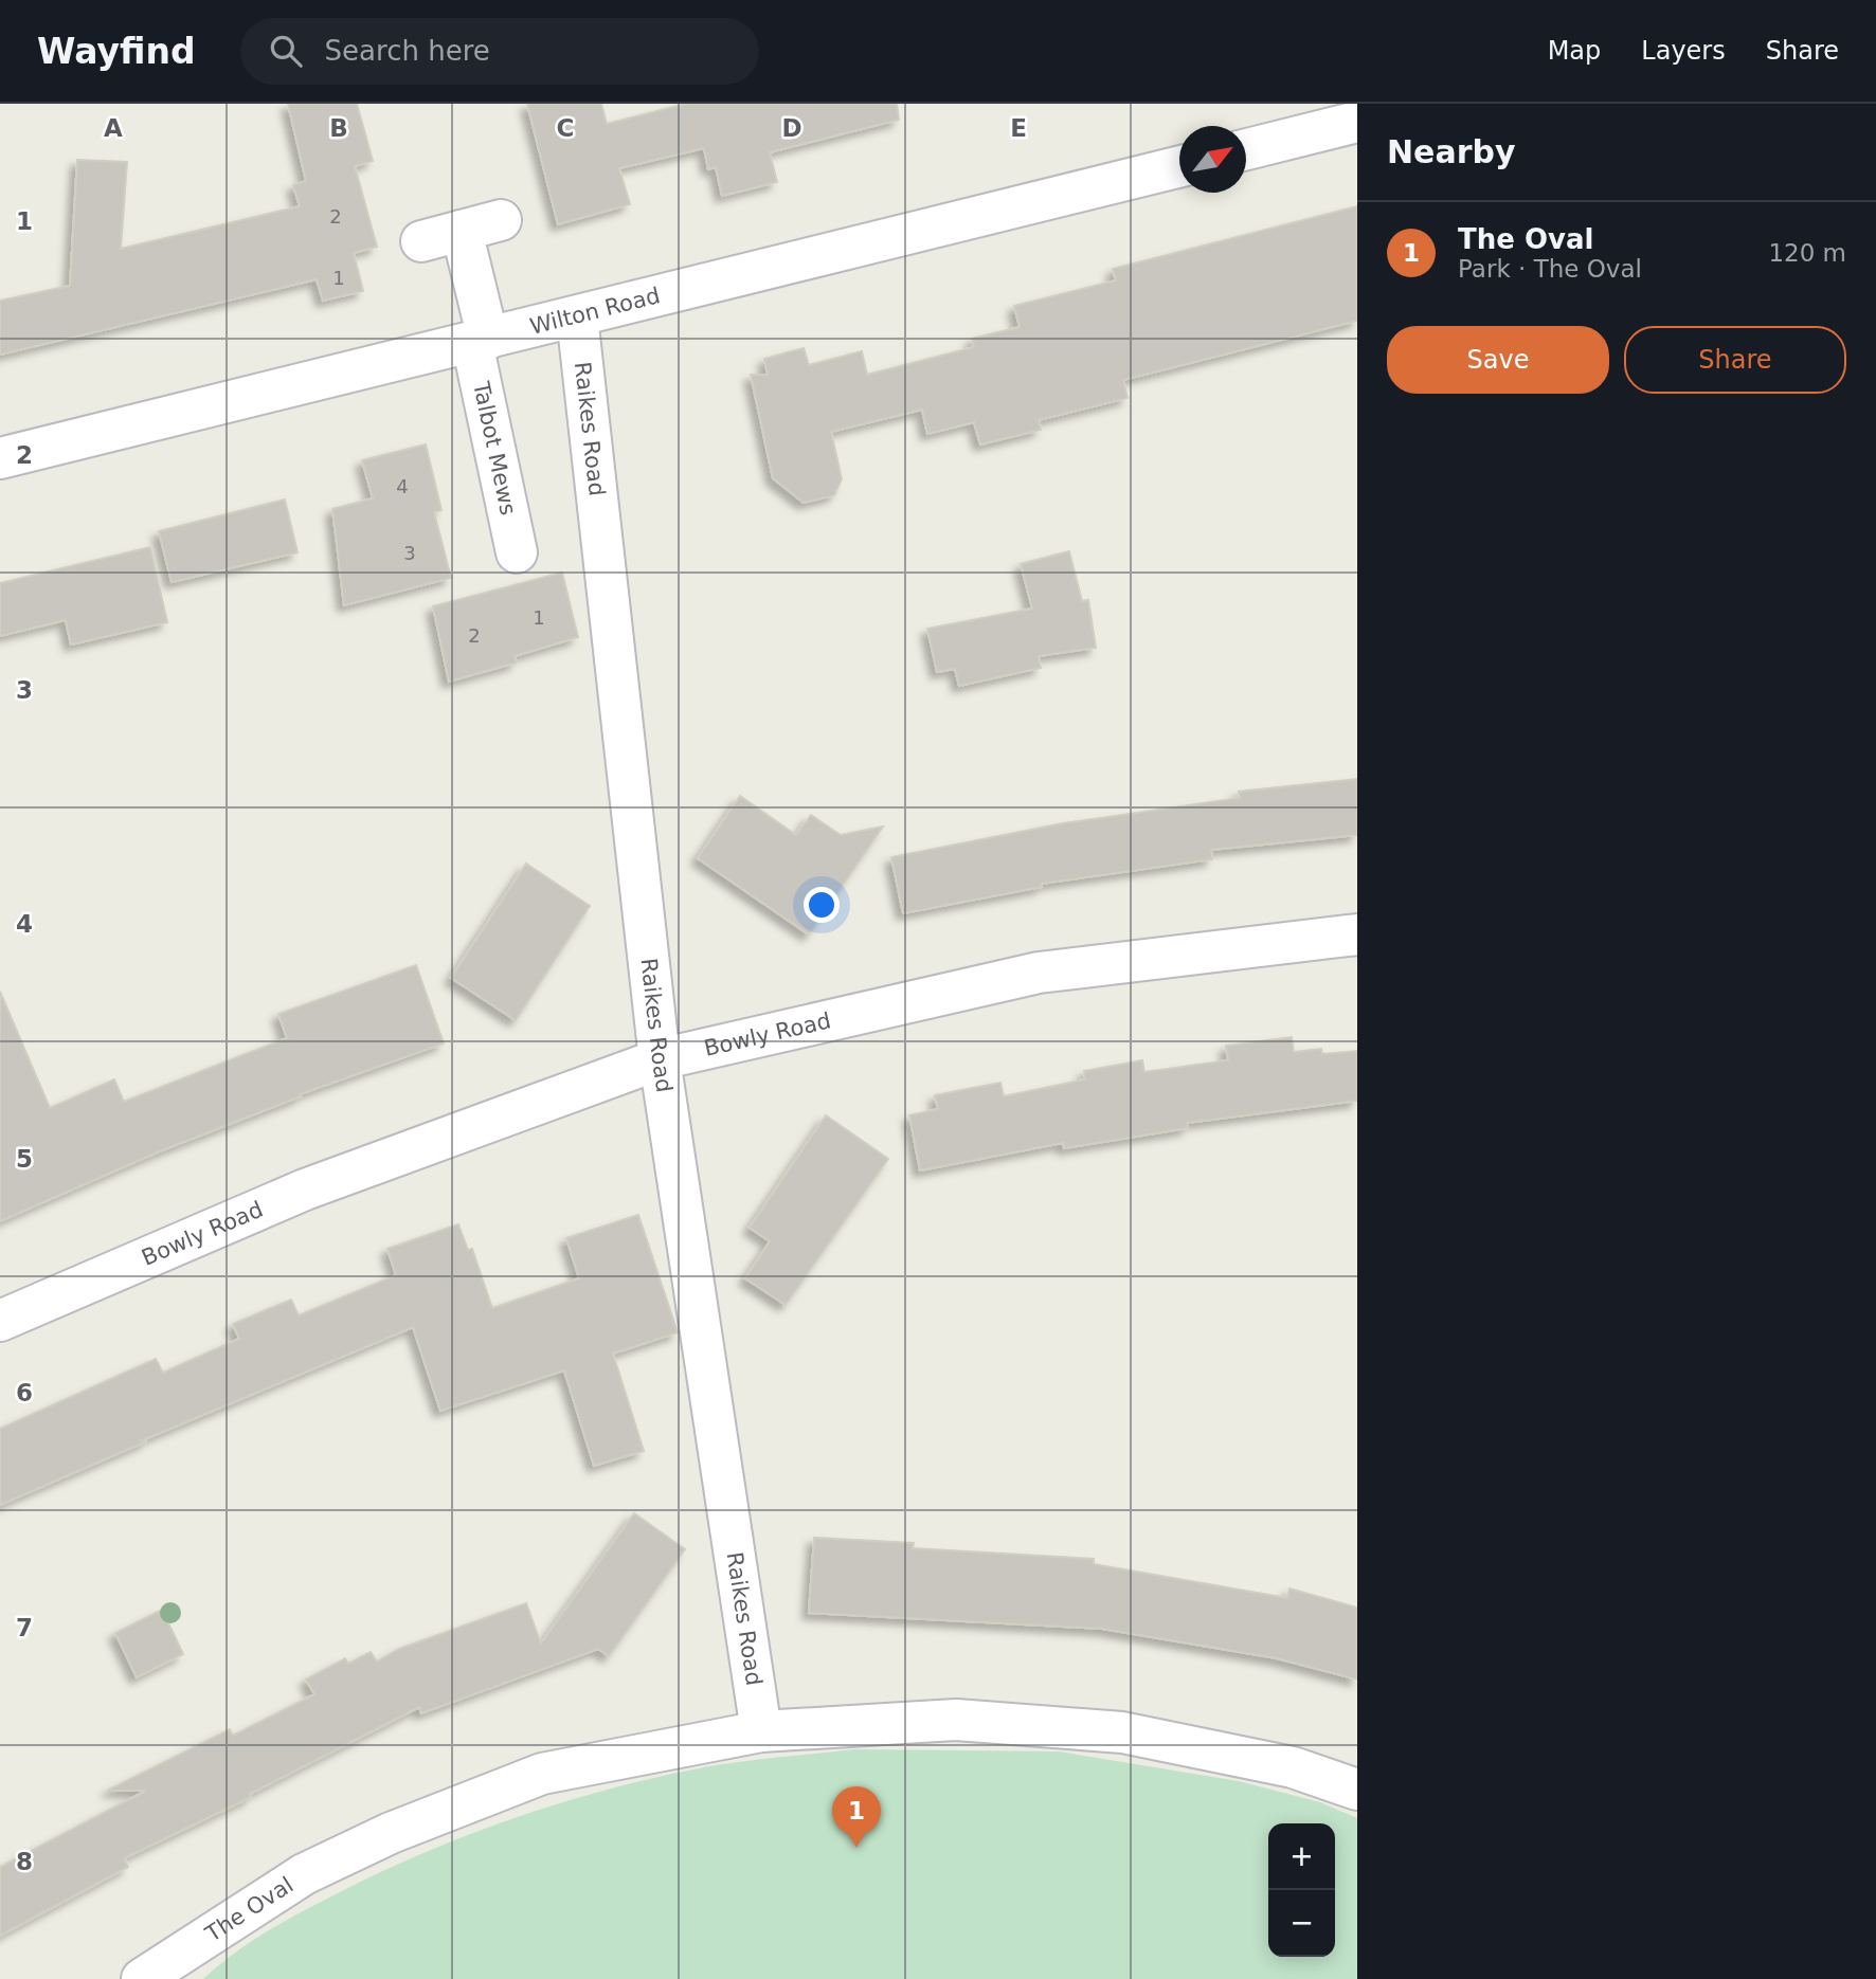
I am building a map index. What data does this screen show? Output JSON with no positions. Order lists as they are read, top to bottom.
{
  "streets": {
    "street": [
      "Wilton Road",
      "Raikes Road",
      "Talbot Mews",
      "Bowly Road",
      "The Oval"
    ]
  },
  "crossings": [
    ["Wilton Road", "Raikes Road"],
    ["Wilton Road", "Talbot Mews"],
    ["Raikes Road", "Bowly Road"],
    ["Raikes Road", "The Oval"]
  ],
  "house_numbers": [
    "2",
    "1",
    "4",
    "3",
    "1",
    "2"
  ],
  "north": "top right",
  "page": {
    "header": "Wayfind",
    "search": "Search here",
    "nav": ["Map", "Layers", "Share"],
    "heading": "Nearby",
    "list": [
      {
        "mark": "1",
        "name": "The Oval",
        "note": "Park · The Oval",
        "value": "120 m"
      }
    ],
    "buttons": ["Save", "Share"],
    "pins": "1",
    "map_buttons": ["+", "−"]
  },
  "grid": {
    "columns": [
      "A",
      "B",
      "C",
      "D",
      "E"
    ],
    "rows": [
      "1",
      "2",
      "3",
      "4",
      "5",
      "6",
      "7",
      "8"
    ]
  }
}
